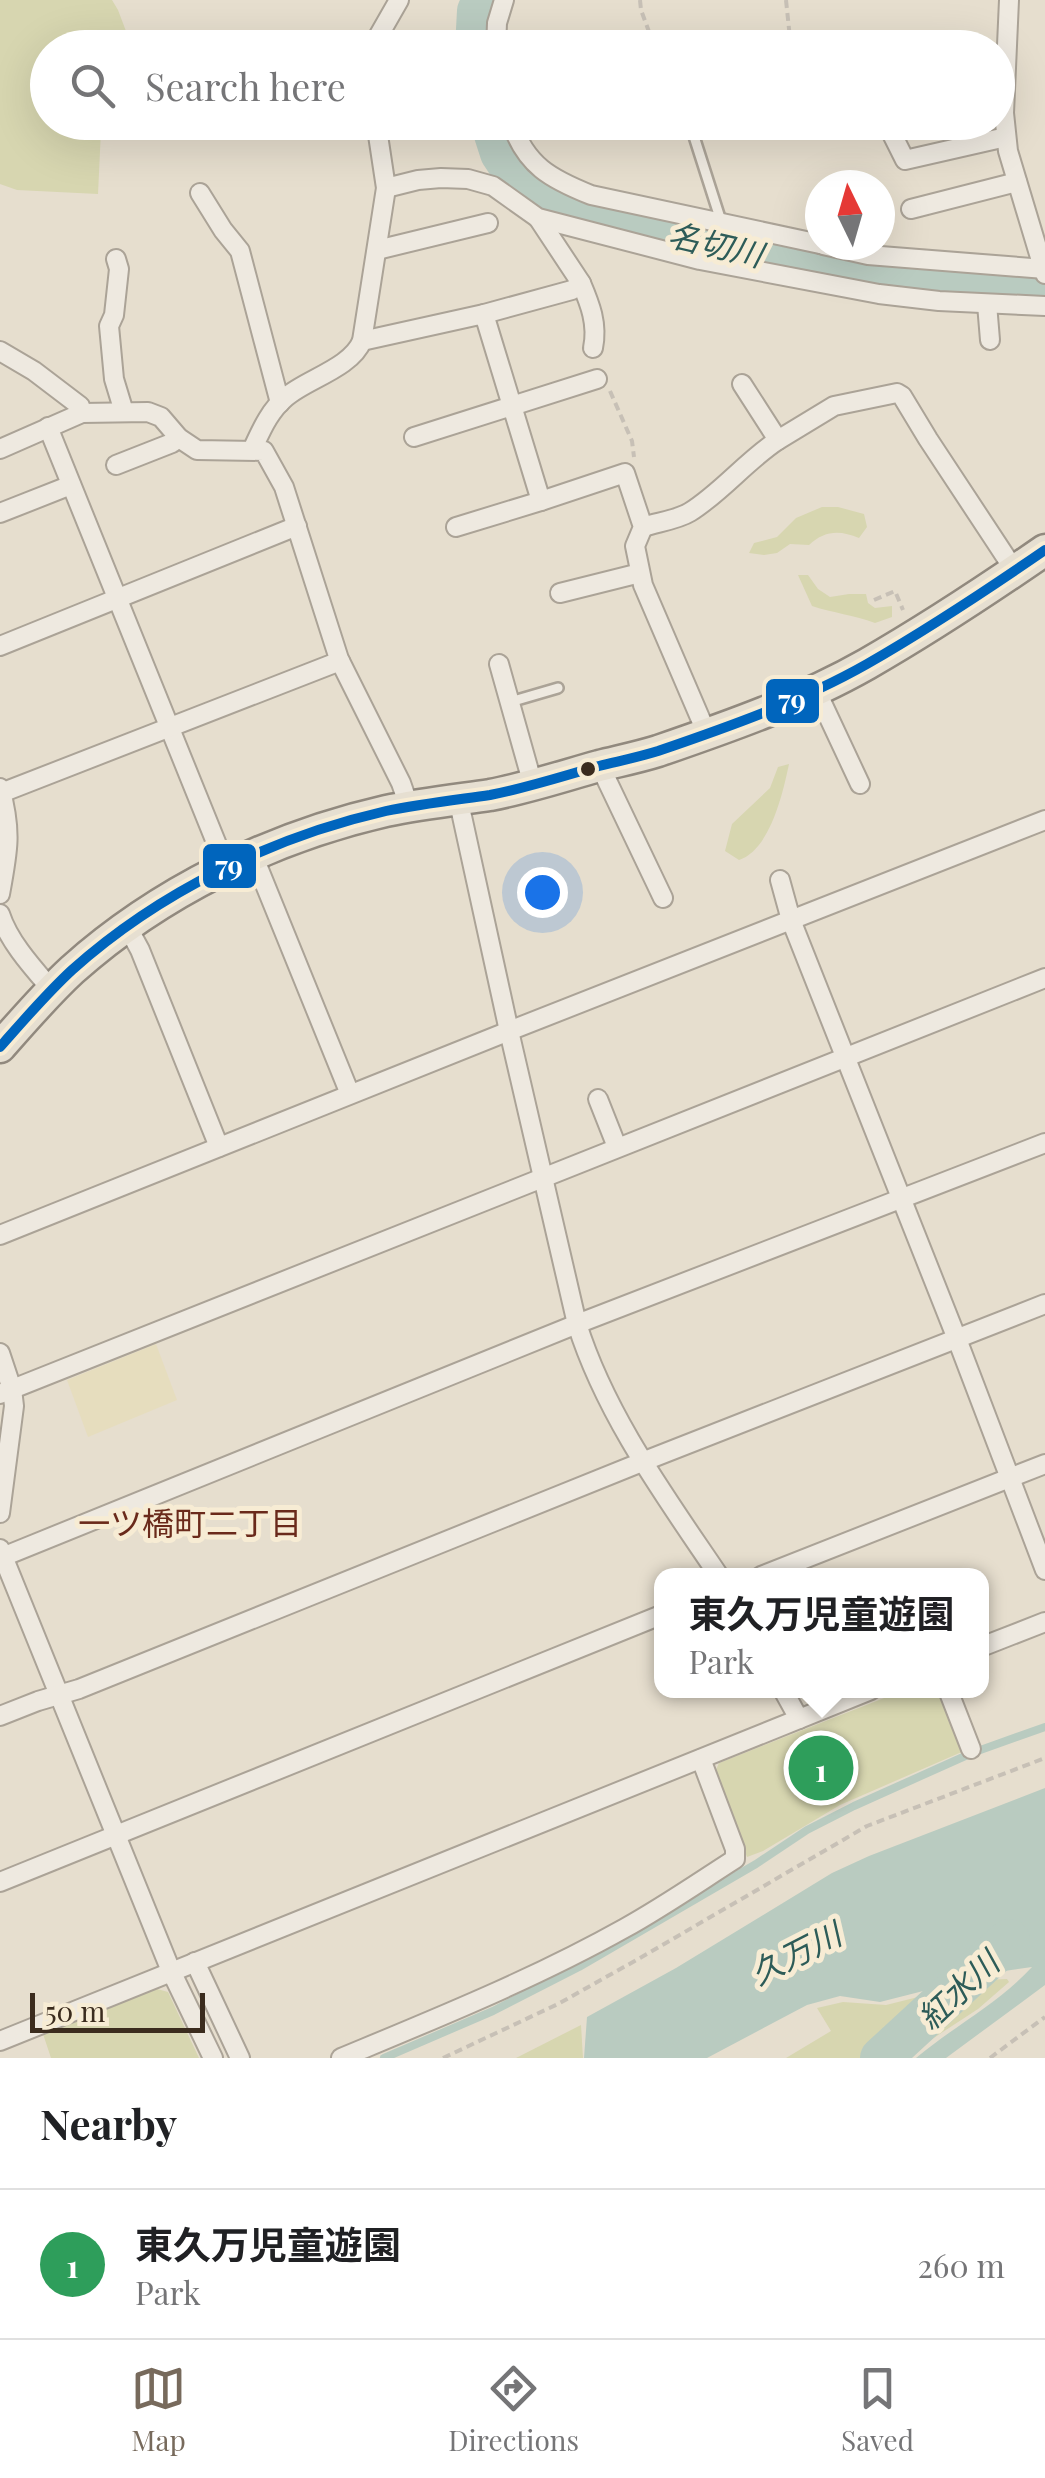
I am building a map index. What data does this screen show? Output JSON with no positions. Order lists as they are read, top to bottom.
{
  "districts": ["一ツ橋町二丁目"],
  "water": ["名切川", "久万川", "紅水川"],
  "lines": ["transit line 79"],
  "scale_bar": "50 m",
  "north": "top",
  "page": {
    "search": "Search here",
    "popup": ["東久万児童遊園", "Park"],
    "pins": "1",
    "scale": "50 m",
    "heading": "Nearby",
    "list": [
      {
        "mark": "1",
        "name": "東久万児童遊園",
        "note": "Park",
        "value": "260 m"
      }
    ],
    "nav": ["Map", "Directions", "Saved"]
  }
}
